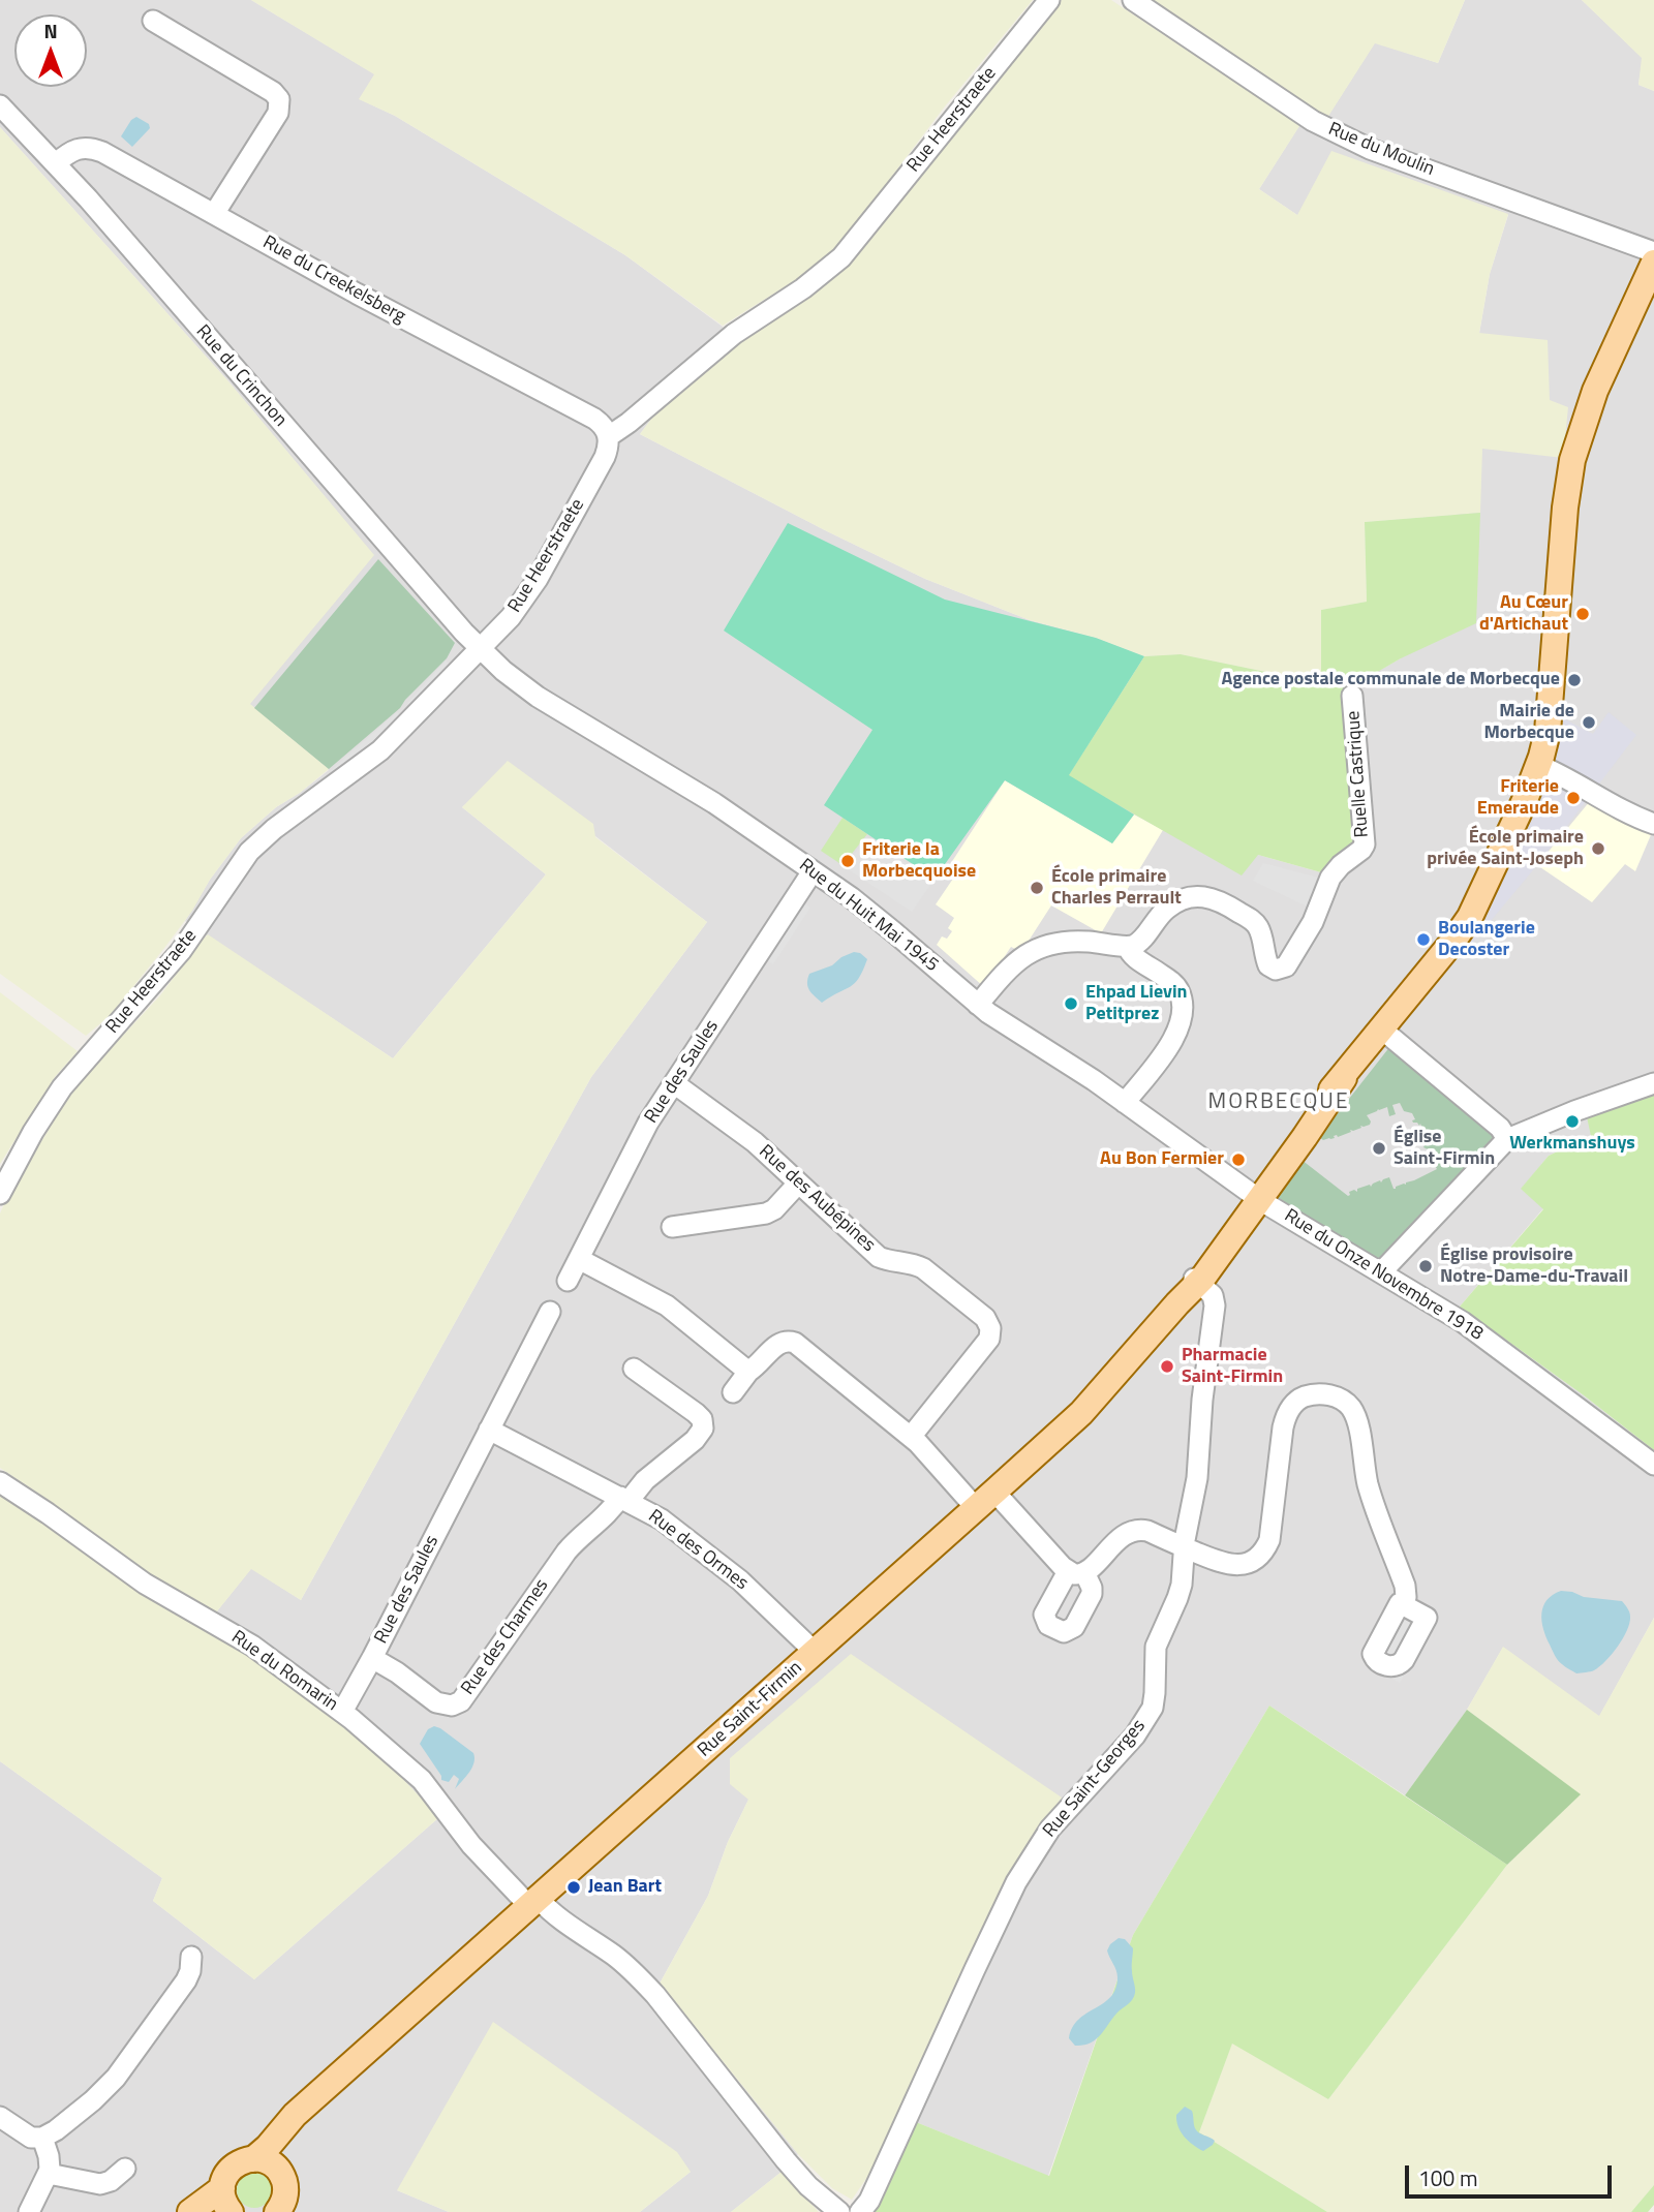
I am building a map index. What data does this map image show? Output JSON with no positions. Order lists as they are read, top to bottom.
{
  "streets": {
    "main road": ["Rue Saint-Firmin"],
    "street": [
      "Rue Heerstraete",
      "Rue du Moulin",
      "Rue du Creekelsberg",
      "Rue du Crinchon",
      "Ruelle Castrique",
      "Rue du Huit Mai 1945",
      "Rue des Saules",
      "Rue des Aubépines",
      "Rue du Onze Novembre 1918",
      "Rue des Ormes",
      "Rue des Charmes",
      "Rue du Romarin",
      "Rue Saint-Georges"
    ]
  },
  "crossings": [
    ["Rue Heerstraete", "Rue du Creekelsberg"],
    ["Rue Heerstraete", "Rue du Crinchon"],
    ["Rue Heerstraete", "Rue du Huit Mai 1945"],
    ["Rue du Creekelsberg", "Rue du Crinchon"],
    ["Rue du Crinchon", "Rue du Huit Mai 1945"],
    ["Rue du Huit Mai 1945", "Rue des Saules"],
    ["Rue du Huit Mai 1945", "Rue du Onze Novembre 1918"],
    ["Rue du Huit Mai 1945", "Rue Saint-Firmin"],
    ["Rue des Saules", "Rue des Aubépines"],
    ["Rue des Saules", "Rue des Ormes"],
    ["Rue des Saules", "Rue des Charmes"],
    ["Rue des Saules", "Rue du Romarin"],
    ["Rue du Onze Novembre 1918", "Rue Saint-Firmin"],
    ["Rue des Ormes", "Rue des Charmes"],
    ["Rue des Ormes", "Rue Saint-Firmin"],
    ["Rue du Romarin", "Rue Saint-Firmin"],
    ["Rue Saint-Firmin", "Rue Saint-Georges"]
  ],
  "districts": ["MORBECQUE"],
  "places": [
    "Au Cœur d'Artichaut",
    "Agence postale communale de Morbecque",
    "Mairie de Morbecque",
    "Friterie Emeraude",
    "École primaire privée Saint-Joseph",
    "Friterie la Morbecquoise",
    "École primaire Charles Perrault",
    "Boulangerie Decoster",
    "Ehpad Lievin Petitprez",
    "Werkmanshuys",
    "Église Saint-Firmin",
    "Au Bon Fermier",
    "Église provisoire Notre-Dame-du-Travail",
    "Pharmacie Saint-Firmin",
    "Jean Bart"
  ],
  "scale_bar": "100 m",
  "north": "top"
}
